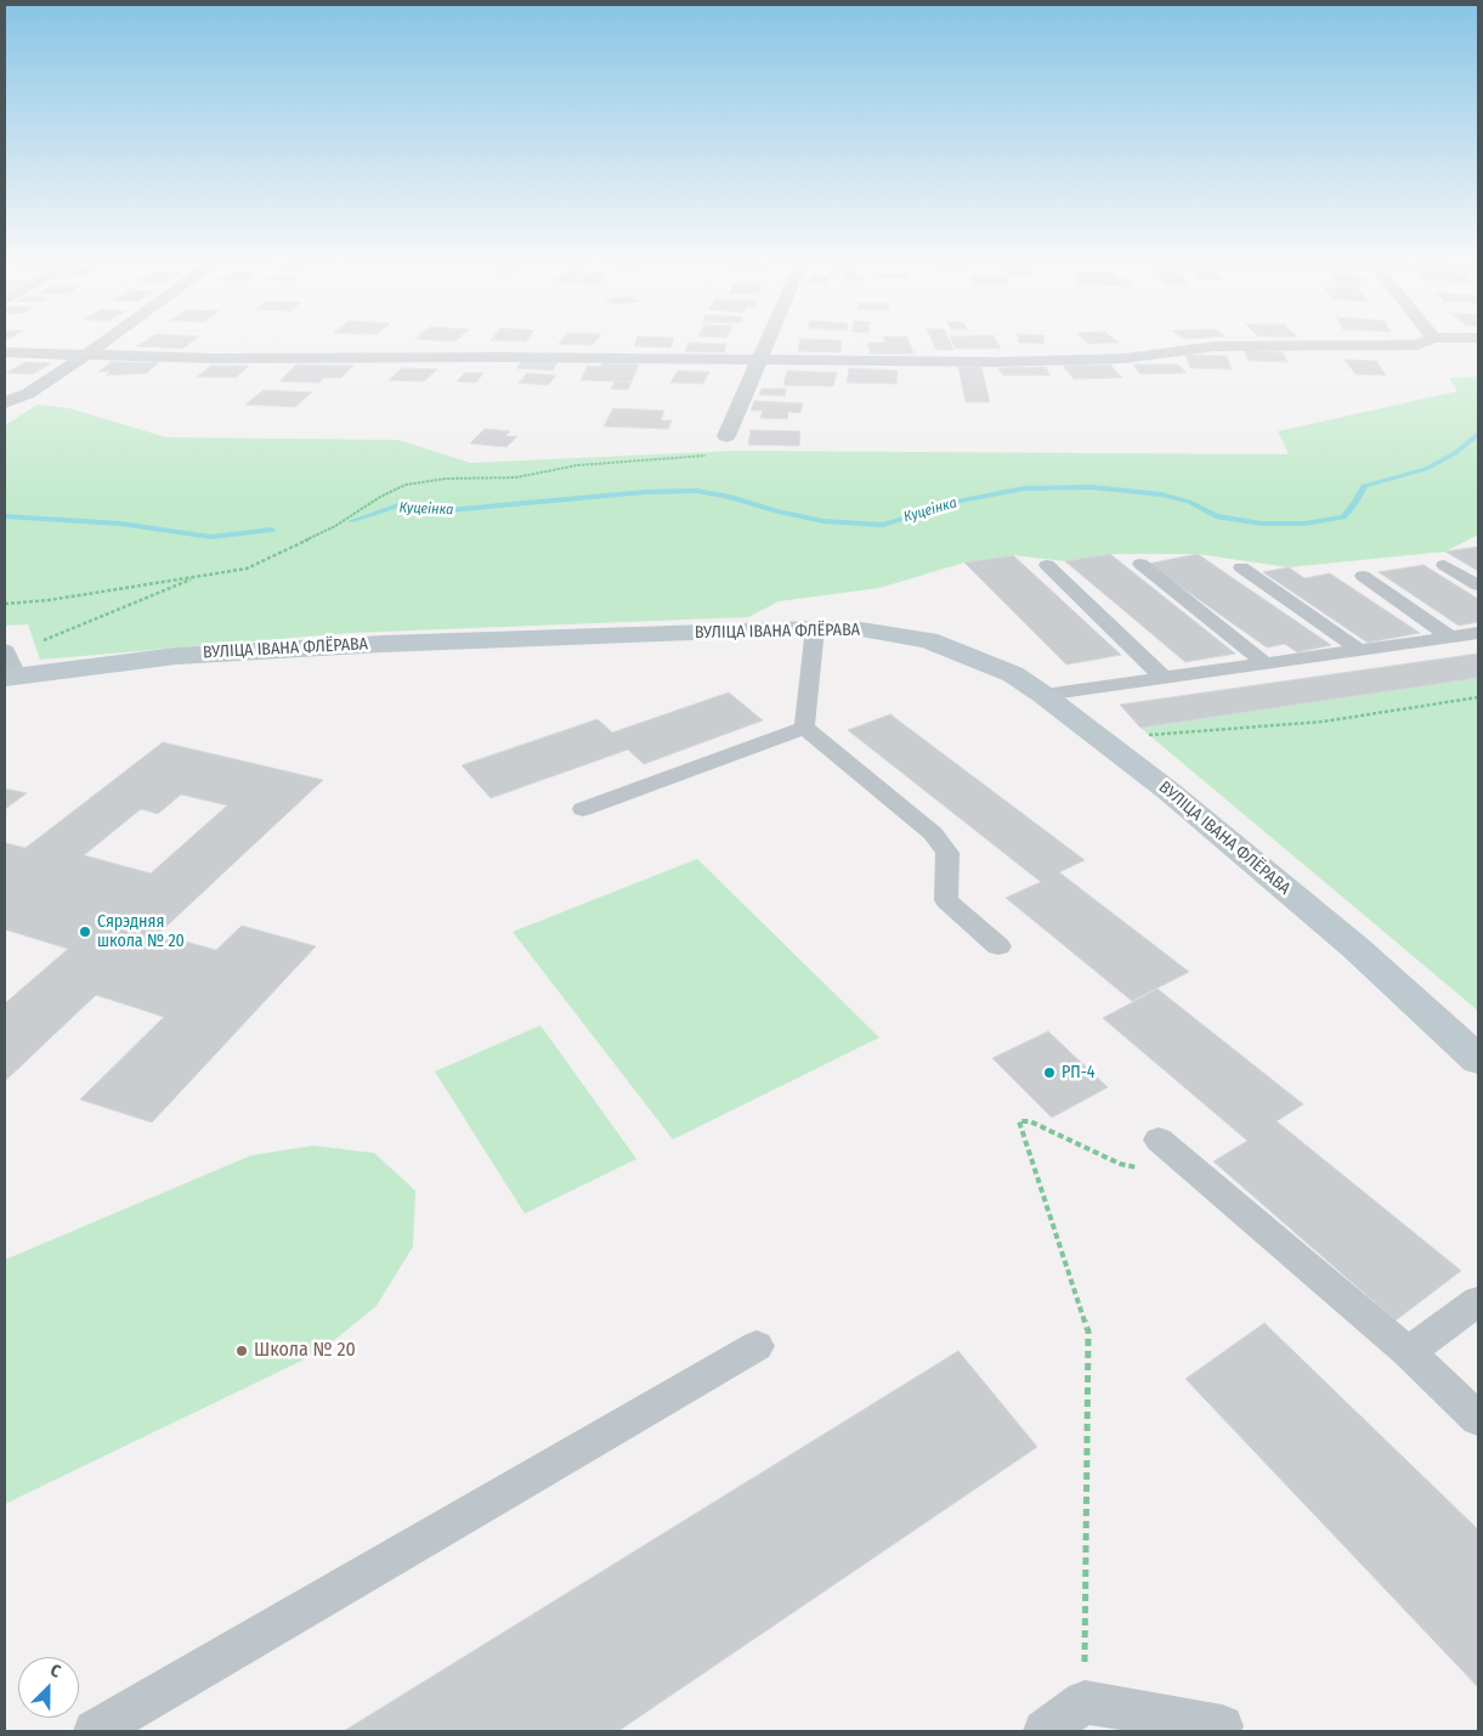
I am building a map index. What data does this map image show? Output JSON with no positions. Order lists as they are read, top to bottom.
{
  "streets": {
    "street": ["ВУЛІЦА ІВАНА ФЛЁРАВА"]
  },
  "water": ["Куцеінка"],
  "places": ["Сярэдняя школа № 20", "РП-4", "Школа № 20"],
  "north": "top right"
}
